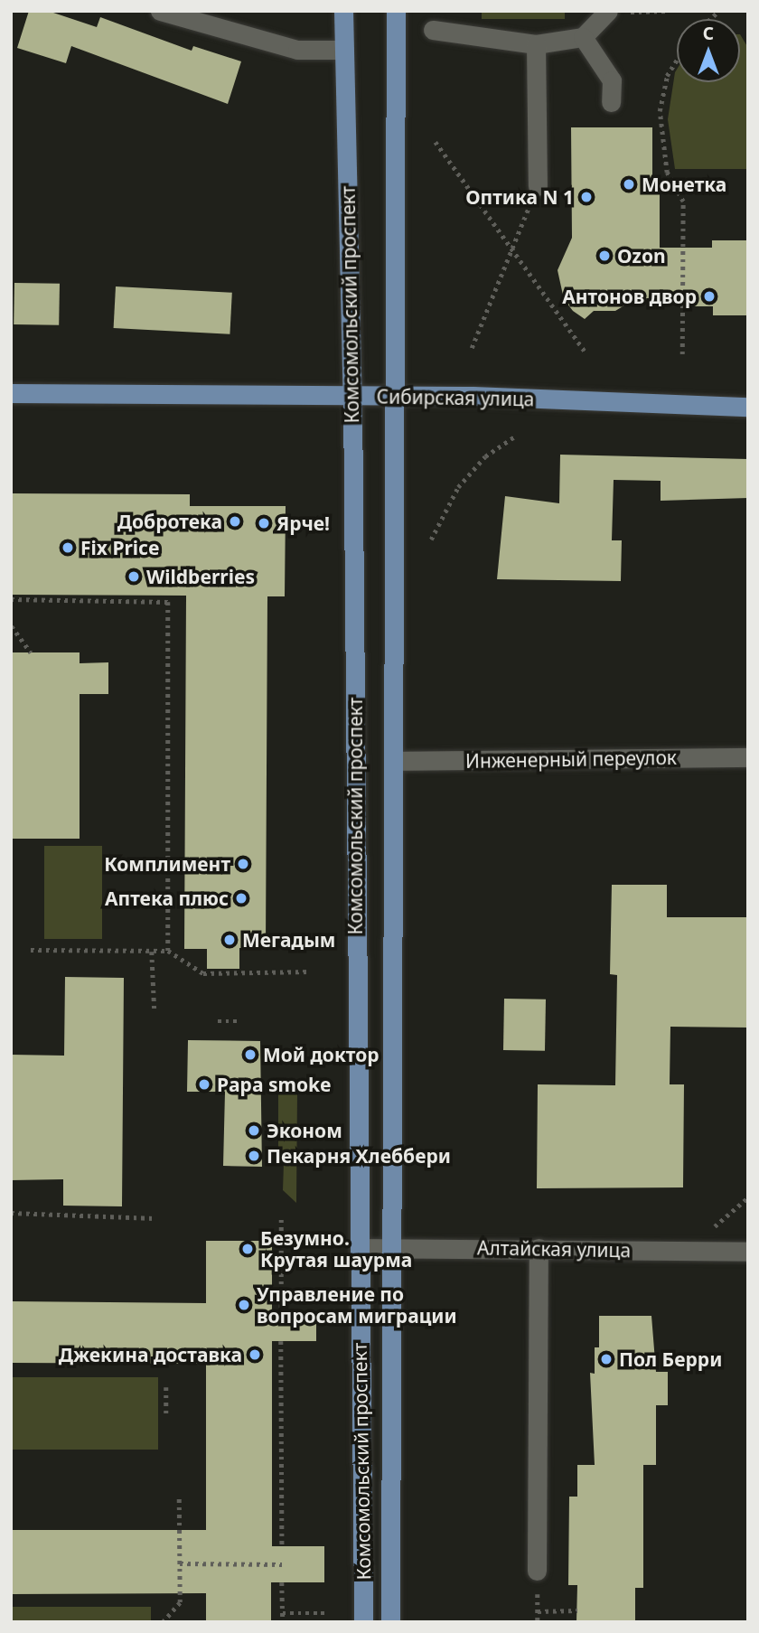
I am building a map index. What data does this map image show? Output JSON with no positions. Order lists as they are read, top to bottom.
{
  "streets": {
    "main road": ["Комсомольский проспект", "Сибирская улица"],
    "street": ["Инженерный переулок", "Алтайская улица"]
  },
  "crossings": [
    ["Комсомольский проспект", "Сибирская улица"],
    ["Комсомольский проспект", "Инженерный переулок"],
    ["Комсомольский проспект", "Алтайская улица"]
  ],
  "places": [
    "Монетка",
    "Оптика N 1",
    "Ozon",
    "Антонов двор",
    "Добротека",
    "Ярче!",
    "Fix Price",
    "Wildberries",
    "Комплимент",
    "Аптека плюс",
    "Мегадым",
    "Мой доктор",
    "Papa smoke",
    "Эконом",
    "Пекарня Хлеббери",
    "Безумно. Крутая шаурма",
    "Управление по вопросам миграции",
    "Джекина доставка",
    "Пол Берри"
  ],
  "north": "top"
}
